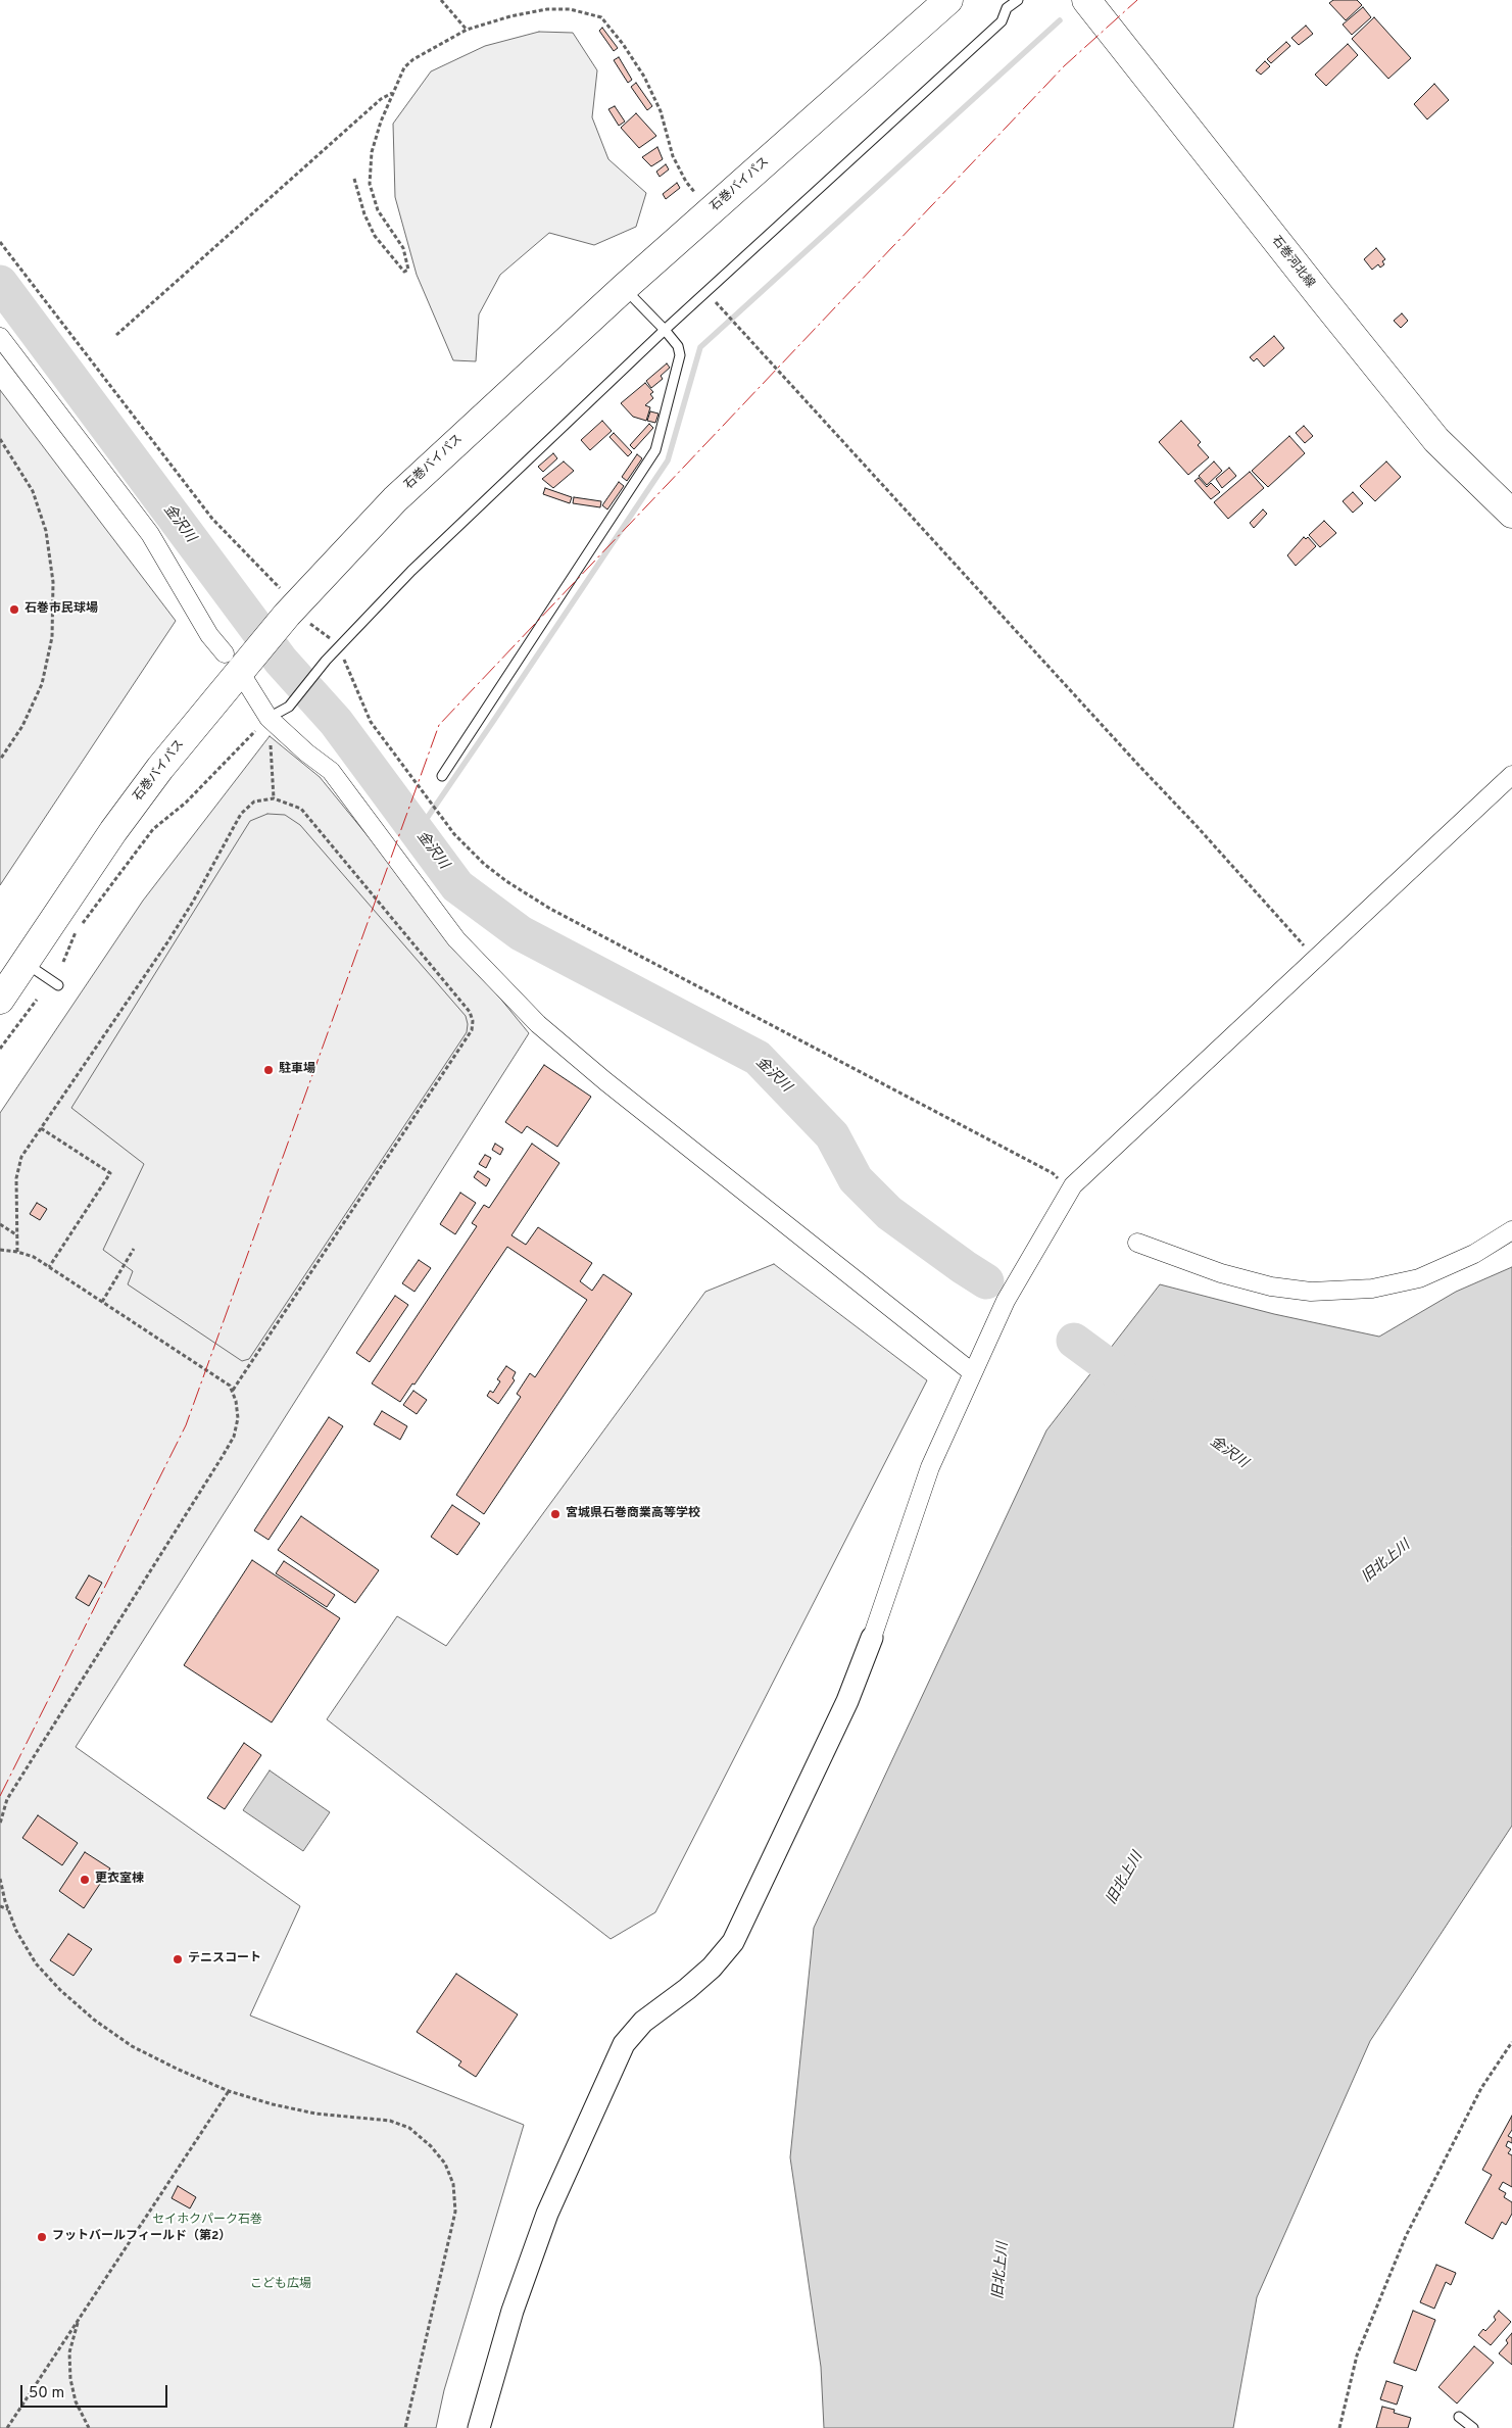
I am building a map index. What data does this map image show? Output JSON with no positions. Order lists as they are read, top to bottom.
{
  "streets": {
    "main road": ["石巻バイパス", "石巻河北線"]
  },
  "water": ["金沢川", "旧北上川"],
  "parks": ["セイホクパーク石巻", "こども広場"],
  "places": [
    "石巻市民球場",
    "駐車場",
    "宮城県石巻商業高等学校",
    "更衣室棟",
    "テニスコート",
    "フットバールフィールド（第2）"
  ],
  "scale_bar": "50 m"
}
